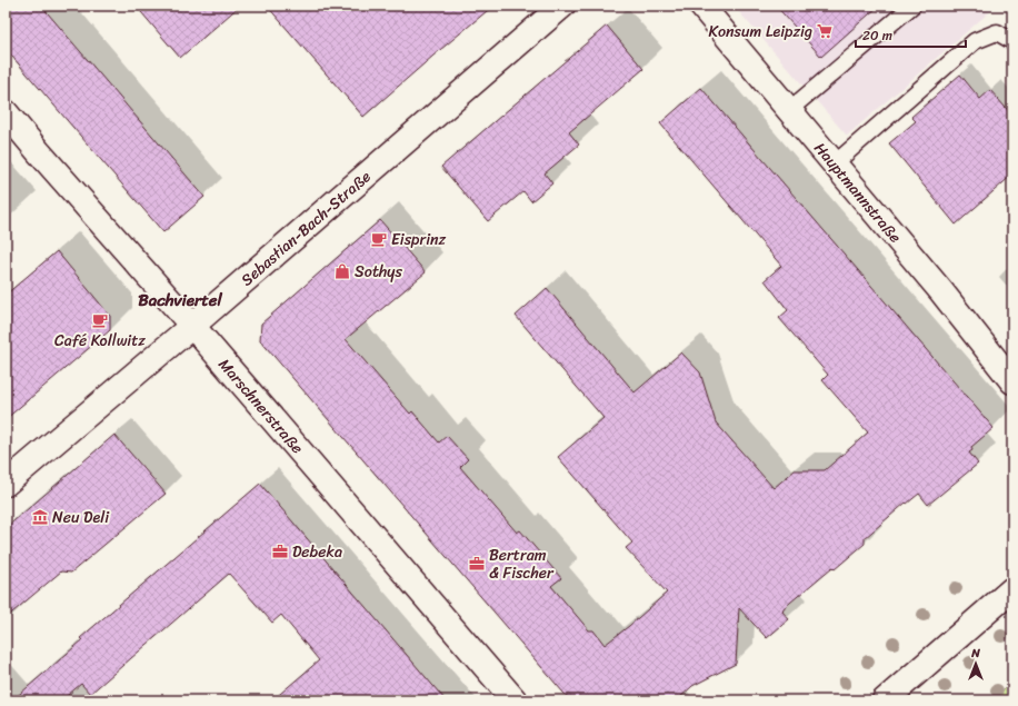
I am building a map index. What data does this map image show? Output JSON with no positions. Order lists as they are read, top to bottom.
{
  "streets": {
    "street": ["Hauptmannstraße", "Sebastian-Bach-Straße", "Marschnerstraße"]
  },
  "crossings": [
    ["Sebastian-Bach-Straße", "Marschnerstraße"]
  ],
  "districts": ["Bachviertel"],
  "places": {
    "supermarket": ["Konsum Leipzig"],
    "cafe": ["Eisprinz", "Café Kollwitz"],
    "shop": ["Sothys"],
    "museum": ["Neu Deli"],
    "office": ["Debeka", "Bertram & Fischer"]
  },
  "scale_bar": "20 m",
  "north": "top"
}
